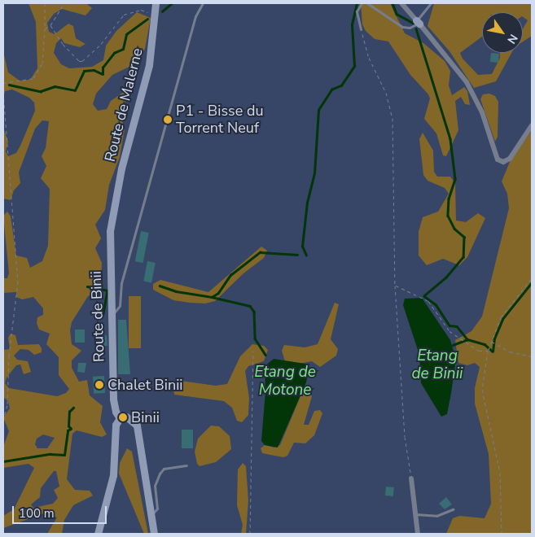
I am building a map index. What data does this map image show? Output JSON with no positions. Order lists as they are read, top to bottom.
{
  "streets": {
    "street": ["Route de Malerne", "Route de Binii"]
  },
  "crossings": [
    ["Route de Malerne", "Route de Binii"]
  ],
  "water": ["Etang de Binii", "Etang de Motone"],
  "places": ["P1 - Bisse du Torrent Neuf", "Chalet Binii", "Binii"],
  "scale_bar": "100 m",
  "north": "bottom right"
}
